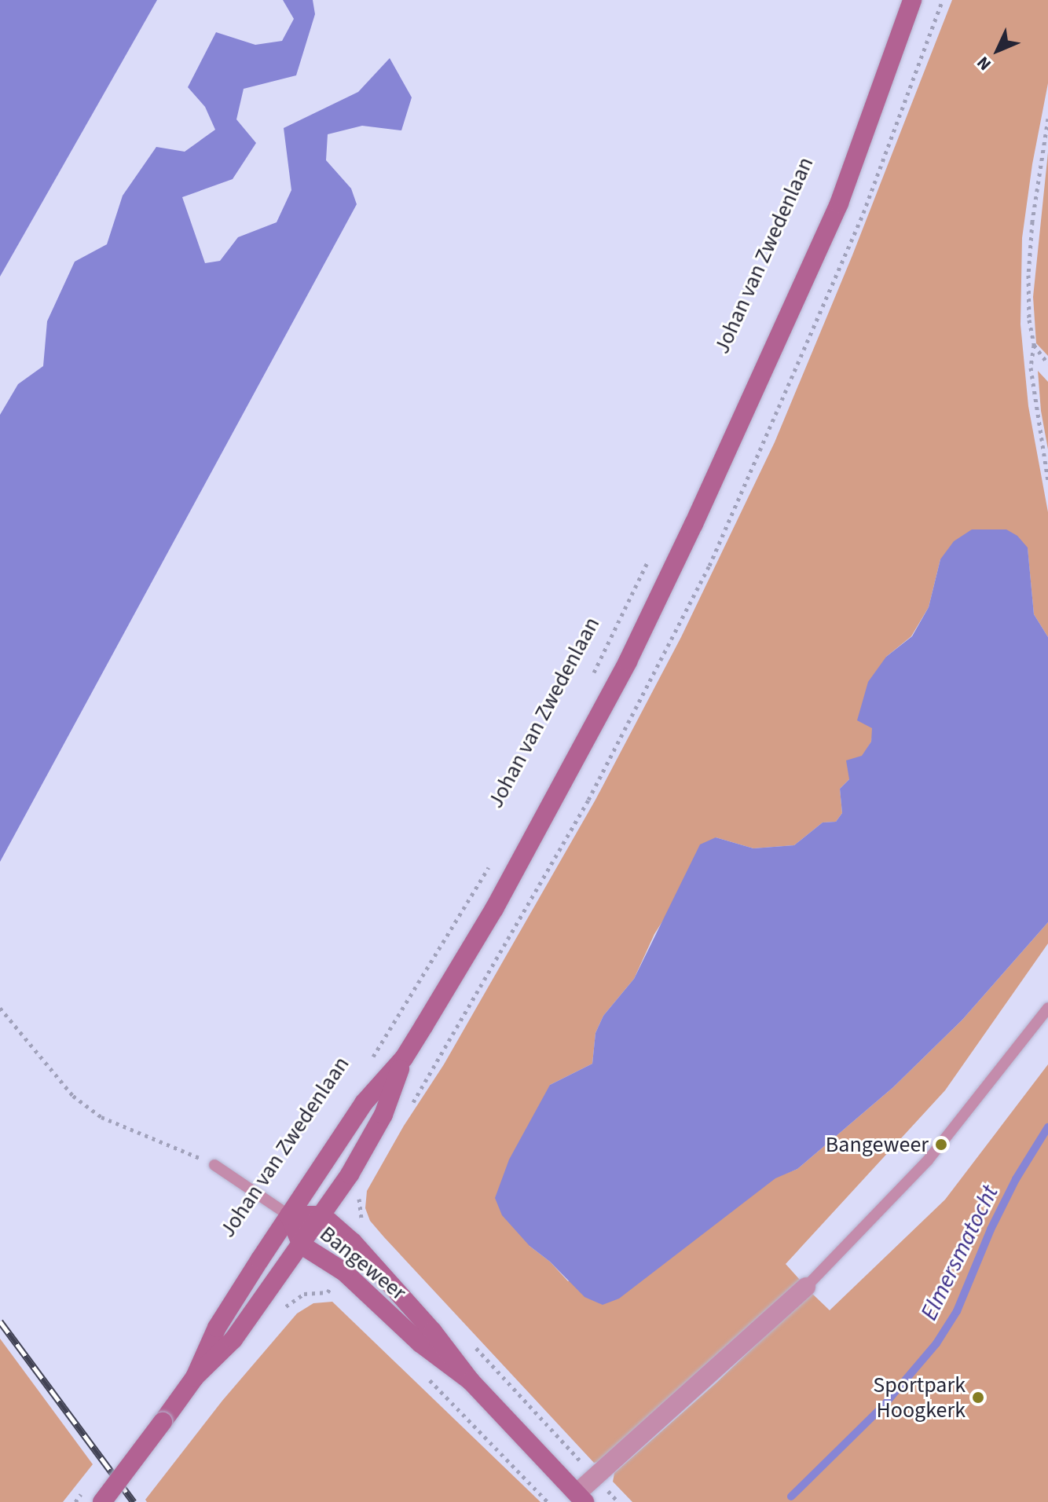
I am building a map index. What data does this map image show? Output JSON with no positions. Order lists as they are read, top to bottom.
{
  "streets": {
    "main road": ["Johan van Zwedenlaan", "Bangeweer"]
  },
  "crossings": [
    ["Johan van Zwedenlaan", "Bangeweer"]
  ],
  "water": ["Elmersmatocht"],
  "places": ["Bangeweer", "Sportpark Hoogkerk"],
  "north": "bottom left"
}
